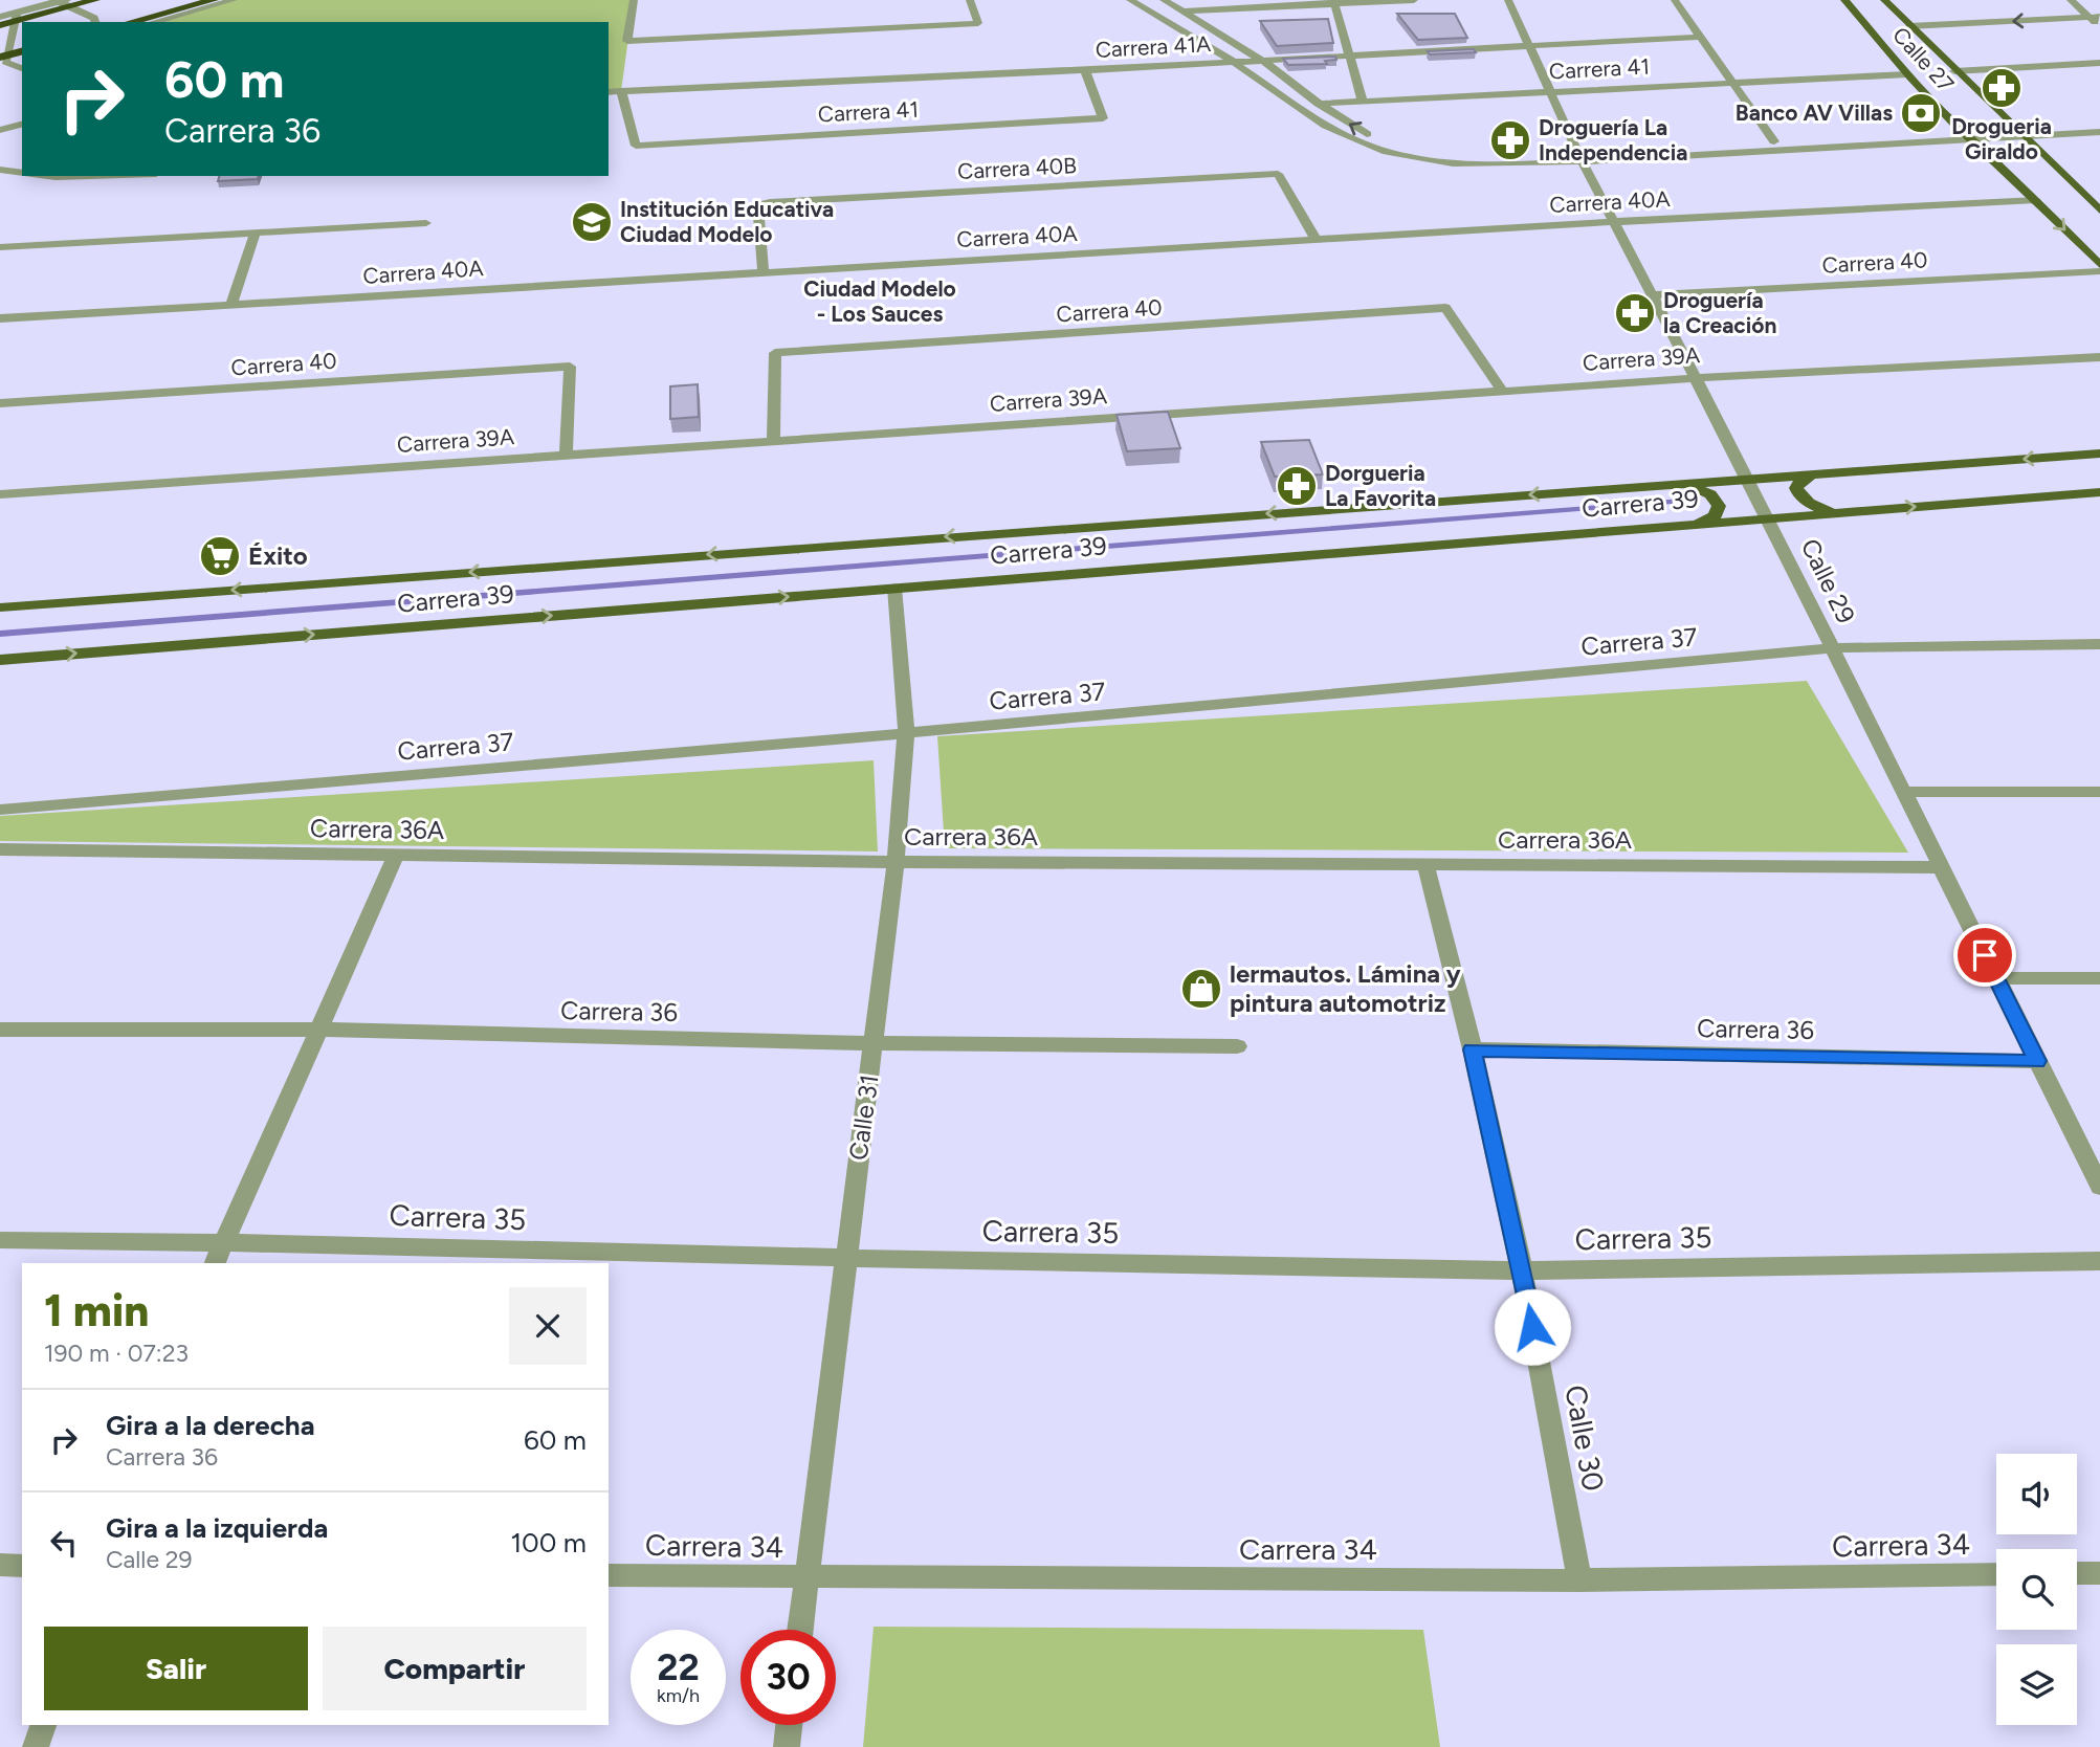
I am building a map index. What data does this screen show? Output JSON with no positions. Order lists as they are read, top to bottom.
{
  "streets": {
    "main road": ["Calle 27", "Carrera 39"],
    "street": [
      "Carrera 41A",
      "Carrera 41",
      "Carrera 40B",
      "Carrera 40A",
      "Carrera 40",
      "Carrera 39A",
      "Calle 29",
      "Carrera 37",
      "Carrera 36A",
      "Carrera 36",
      "Calle 31",
      "Carrera 35",
      "Calle 30",
      "Carrera 34"
    ]
  },
  "crossings": [
    ["Carrera 41A", "Carrera 41"],
    ["Carrera 41A", "Calle 29"],
    ["Calle 27", "Carrera 41"],
    ["Calle 27", "Carrera 40A"],
    ["Calle 27", "Carrera 40"],
    ["Carrera 41", "Calle 29"],
    ["Carrera 40B", "Carrera 40A"],
    ["Carrera 40A", "Calle 29"],
    ["Carrera 40", "Carrera 39A"],
    ["Carrera 40", "Calle 29"],
    ["Carrera 39A", "Calle 29"],
    ["Carrera 39", "Calle 29"],
    ["Carrera 39", "Calle 31"],
    ["Calle 29", "Carrera 37"],
    ["Calle 29", "Carrera 36A"],
    ["Calle 29", "Carrera 36"],
    ["Carrera 37", "Calle 31"],
    ["Carrera 36A", "Calle 31"],
    ["Carrera 36A", "Calle 30"],
    ["Carrera 36", "Calle 31"],
    ["Carrera 36", "Calle 30"],
    ["Calle 31", "Carrera 35"],
    ["Calle 31", "Carrera 34"],
    ["Carrera 35", "Calle 30"],
    ["Calle 30", "Carrera 34"]
  ],
  "districts": ["Ciudad Modelo - Los Sauces"],
  "places": {
    "pharmacy": [
      "Drogueria Giraldo",
      "Droguería La Independencia",
      "Droguería la Creación",
      "Dorgueria La Favorita"
    ],
    "bank": ["Banco AV Villas"],
    "school or university": ["Institución Educativa Ciudad Modelo"],
    "supermarket": ["Éxito"],
    "shop": ["lermautos. Lámina y pintura automotriz"]
  },
  "page": {
    "turn": ["60 m", "Carrera 36"],
    "heading": ["1 min", "190 m · 07:23"],
    "list": [
      {
        "name": "Gira a la derecha",
        "note": "Carrera 36",
        "value": "60 m"
      },
      {
        "name": "Gira a la izquierda",
        "note": "Calle 29",
        "value": "100 m"
      }
    ],
    "buttons": ["Salir", "Compartir"],
    "speed": "22 km/h",
    "limit": "30"
  }
}
